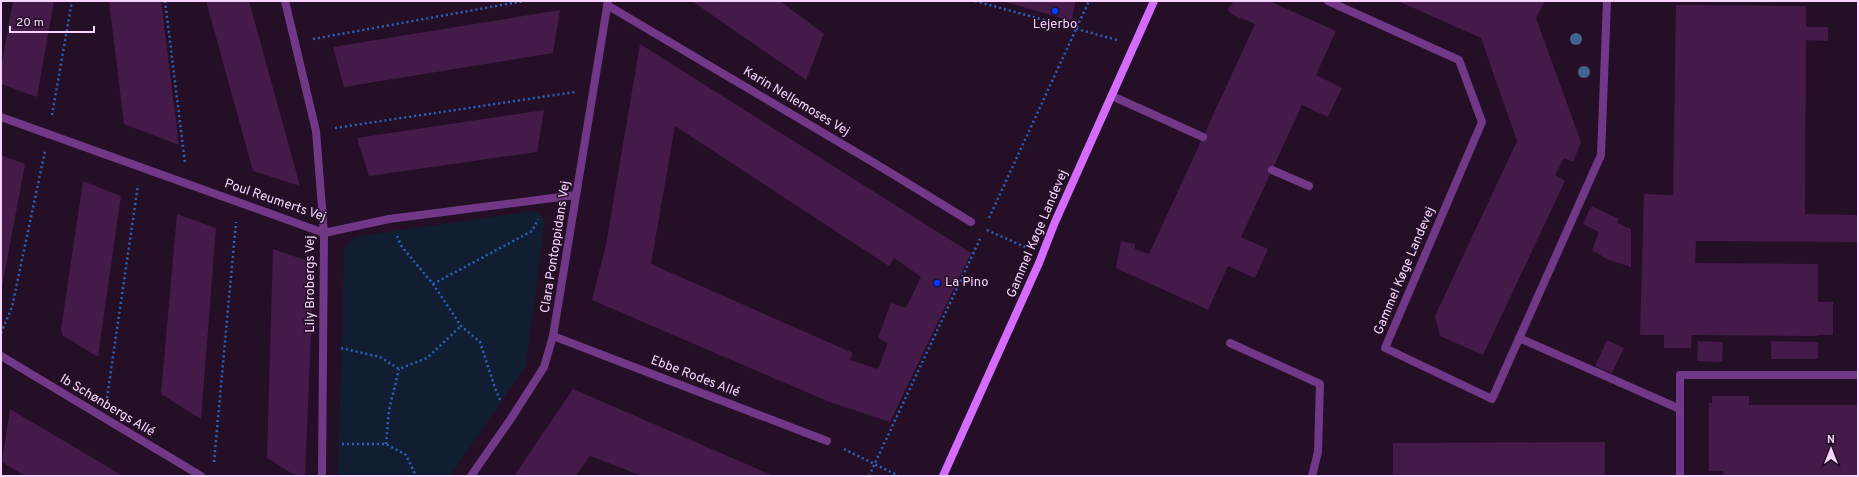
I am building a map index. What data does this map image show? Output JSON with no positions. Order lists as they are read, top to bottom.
{
  "streets": {
    "street": [
      "Karin Nellemoses Vej",
      "Poul Reumerts Vej",
      "Gammel Køge Landevej",
      "Clara Pontoppidans Vej",
      "Lily Brobergs Vej",
      "Ebbe Rodes Allé",
      "Ib Schønbergs Allé"
    ]
  },
  "crossings": [
    ["Karin Nellemoses Vej", "Clara Pontoppidans Vej"],
    ["Poul Reumerts Vej", "Clara Pontoppidans Vej"],
    ["Poul Reumerts Vej", "Lily Brobergs Vej"],
    ["Clara Pontoppidans Vej", "Ebbe Rodes Allé"]
  ],
  "places": ["Lejerbo", "La Pino"],
  "scale_bar": "20 m",
  "north": "top"
}
